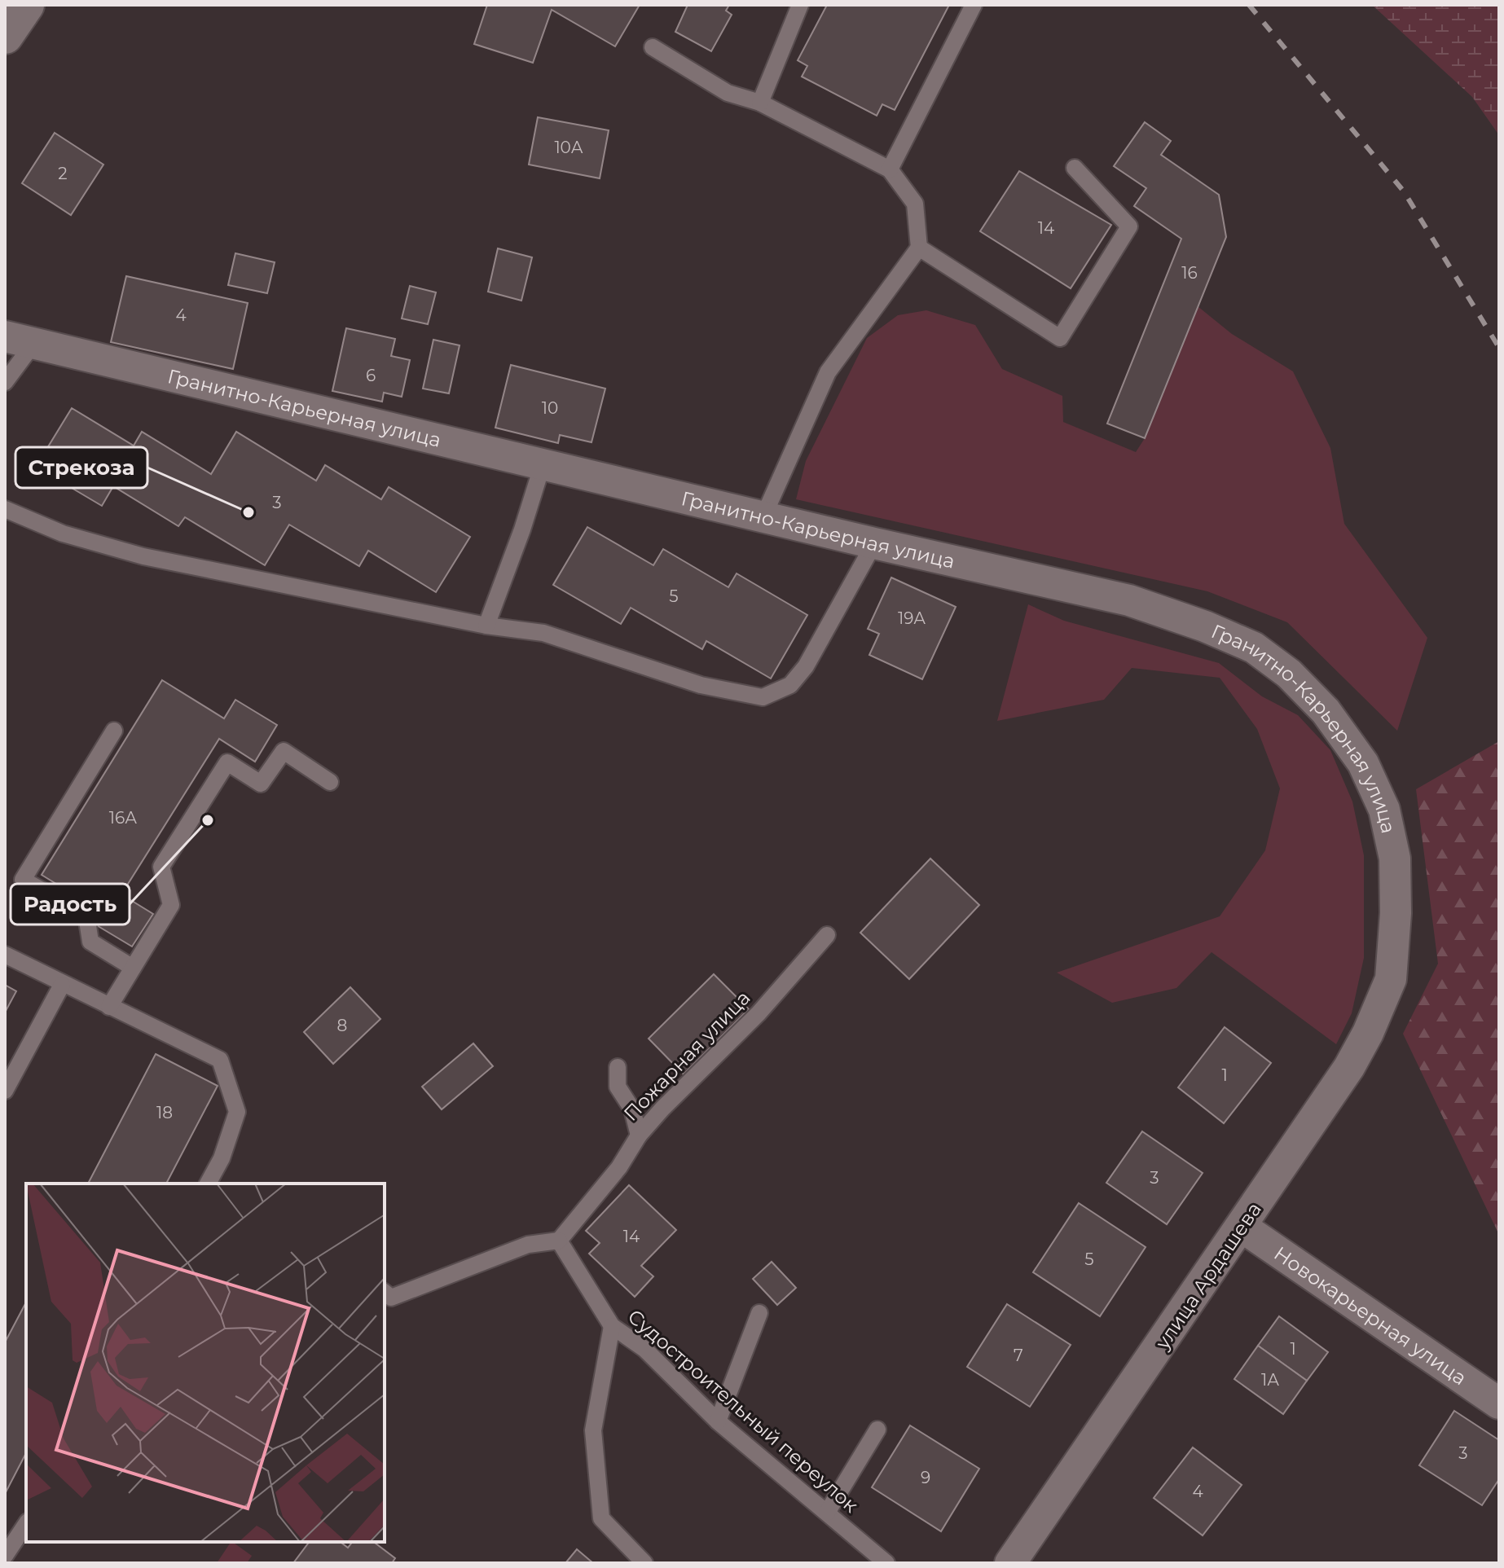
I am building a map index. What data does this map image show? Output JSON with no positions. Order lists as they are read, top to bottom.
{
  "streets": {
    "street": ["Гранитно-Карьерная улица", "улица Ардашева", "Новокарьерная улица"],
    "lane": ["Пожарная улица", "Судостроительный переулок"]
  },
  "crossings": [
    ["Гранитно-Карьерная улица", "улица Ардашева"],
    ["Пожарная улица", "Судостроительный переулок"],
    ["улица Ардашева", "Новокарьерная улица"]
  ],
  "places": ["Стрекоза", "Радость"],
  "house_numbers": [
    "10А",
    "2",
    "14",
    "16",
    "4",
    "6",
    "10",
    "3",
    "5",
    "19А",
    "16А",
    "8",
    "1",
    "18",
    "3",
    "14",
    "5",
    "1",
    "7",
    "1А",
    "3",
    "9",
    "4"
  ]
}
